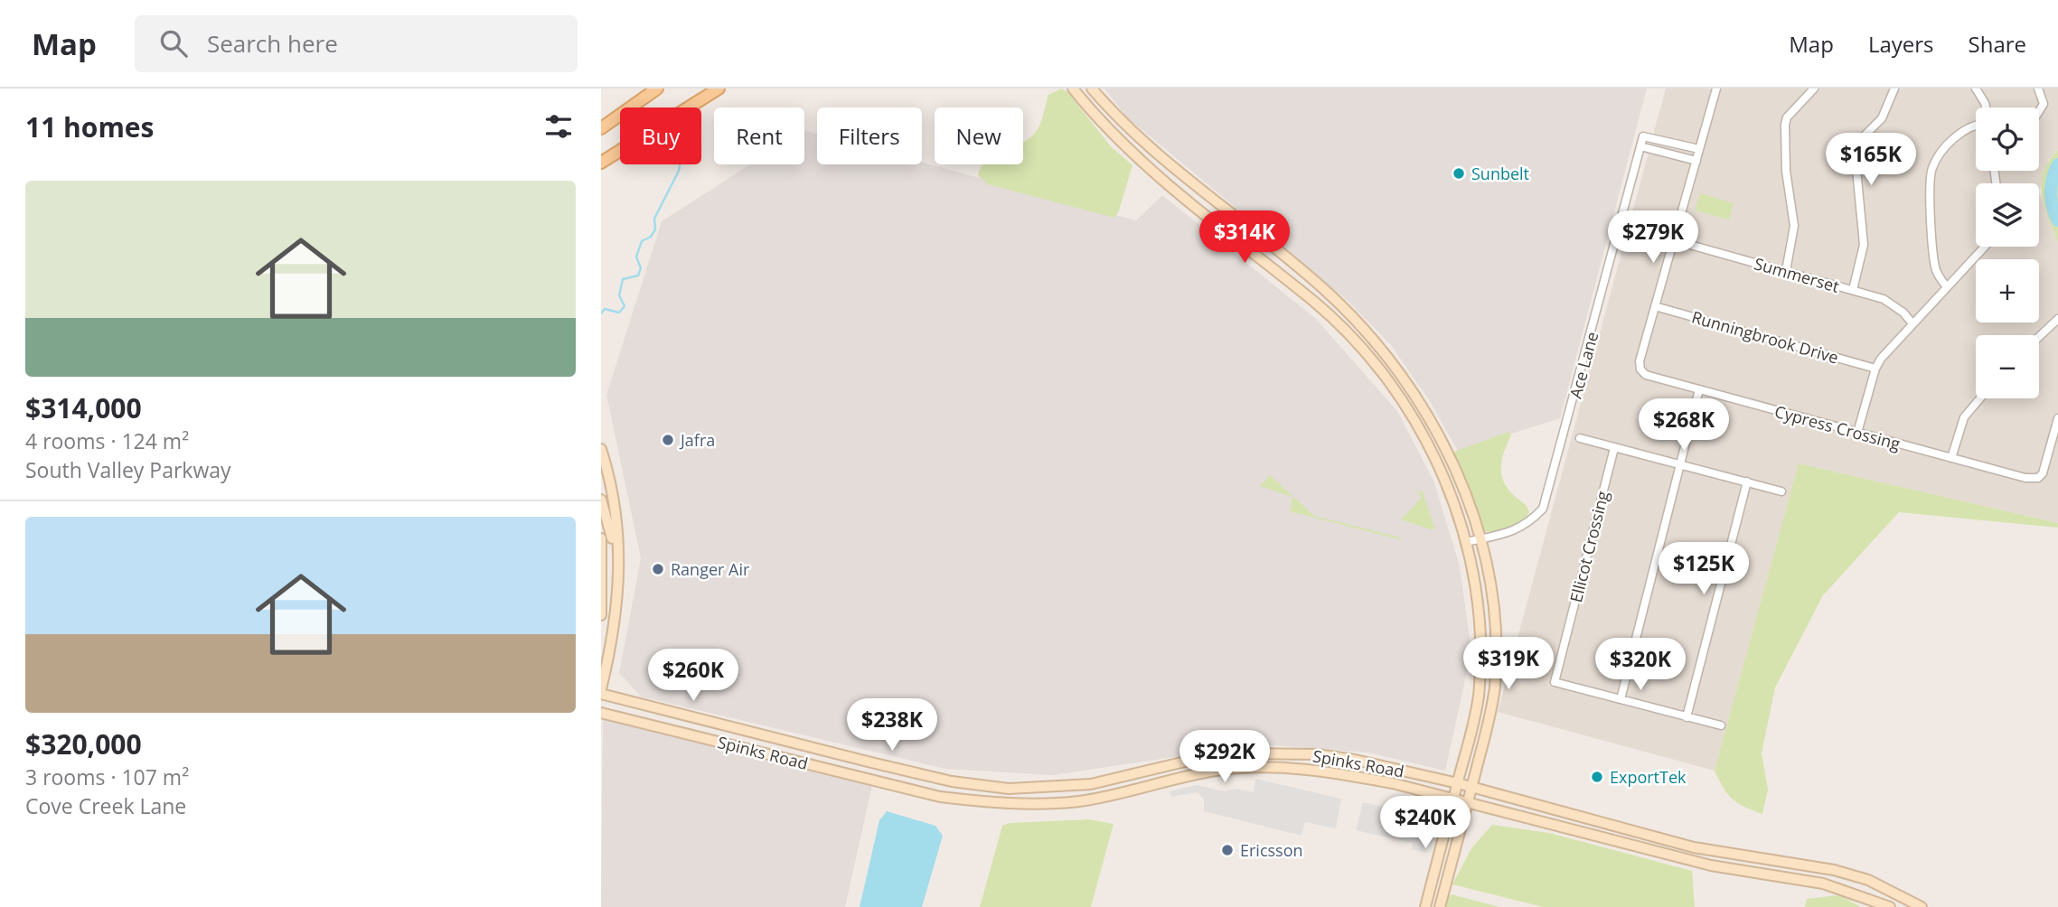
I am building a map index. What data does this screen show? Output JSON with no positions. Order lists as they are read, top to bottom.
{
  "streets": {
    "main road": ["Spinks Road"],
    "street": [
      "Summerset",
      "Runningbrook Drive",
      "Ace Lane",
      "Cypress Crossing",
      "Ellicot Crossing"
    ]
  },
  "crossings": [
    ["Runningbrook Drive", "Cypress Crossing"]
  ],
  "places": [
    "Sunbelt",
    "Jafra",
    "Ranger Air",
    "ExportTek",
    "Ericsson"
  ],
  "page": {
    "header": "Map",
    "search": "Search here",
    "nav": ["Map", "Layers", "Share"],
    "heading": "11 homes",
    "map_buttons": ["+", "−"],
    "chip": [
      "Buy",
      "Rent",
      "Filters",
      "New"
    ],
    "price": [
      "$165K",
      "$314K",
      "$279K",
      "$268K",
      "$125K",
      "$319K",
      "$320K",
      "$260K",
      "$238K",
      "$292K",
      "$240K"
    ],
    "list": [
      {
        "name": "$314,000",
        "note": "4 rooms · 124 m² · South Valley Parkway"
      },
      {
        "name": "$320,000",
        "note": "3 rooms · 107 m² · Cove Creek Lane"
      }
    ]
  }
}
